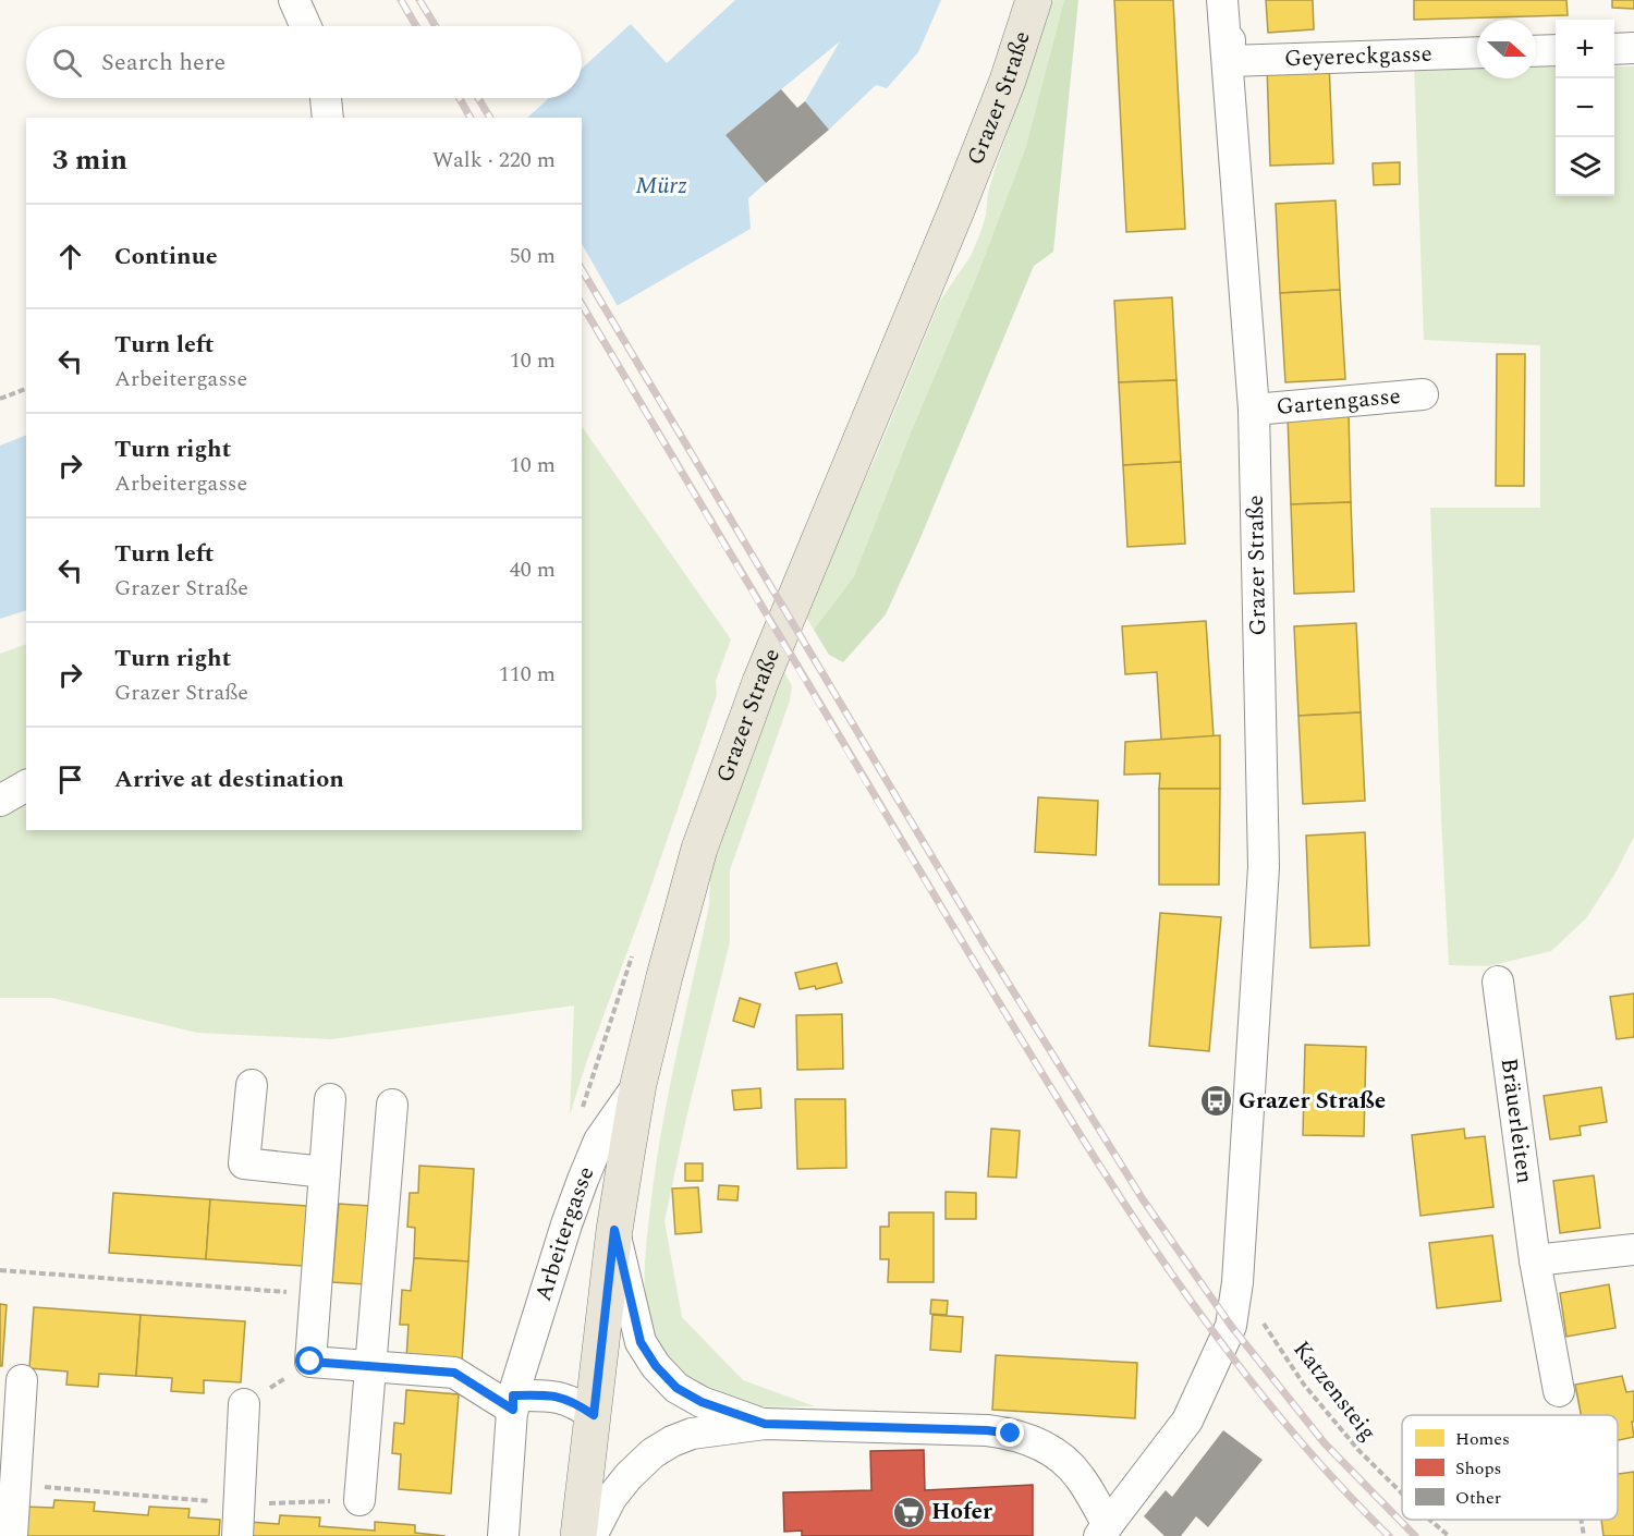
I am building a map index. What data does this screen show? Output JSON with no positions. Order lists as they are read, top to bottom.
{
  "streets": {
    "main road": ["Grazer Straße"],
    "street": [
      "Geyereckgasse",
      "Gartengasse",
      "Bräuerleiten",
      "Arbeitergasse"
    ],
    "path": ["Katzensteig"]
  },
  "crossings": [
    ["Geyereckgasse", "Grazer Straße"],
    ["Grazer Straße", "Gartengasse"],
    ["Grazer Straße", "Arbeitergasse"],
    ["Grazer Straße", "Katzensteig"]
  ],
  "water": ["Mürz"],
  "places": {
    "bus stop": ["Grazer Straße"],
    "supermarket": ["Hofer"]
  },
  "legend": ["Homes", "Shops", "Other"],
  "north": "right",
  "page": {
    "map_buttons": ["+", "−"],
    "search": "Search here",
    "heading": ["3 min", "Walk · 220 m"],
    "list": [
      ["Continue", "50 m"],
      ["Turn left", "Arbeitergasse", "10 m"],
      ["Turn right", "Arbeitergasse", "10 m"],
      ["Turn left", "Grazer Straße", "40 m"],
      ["Turn right", "Grazer Straße", "110 m"],
      "Arrive at destination"
    ]
  }
}
